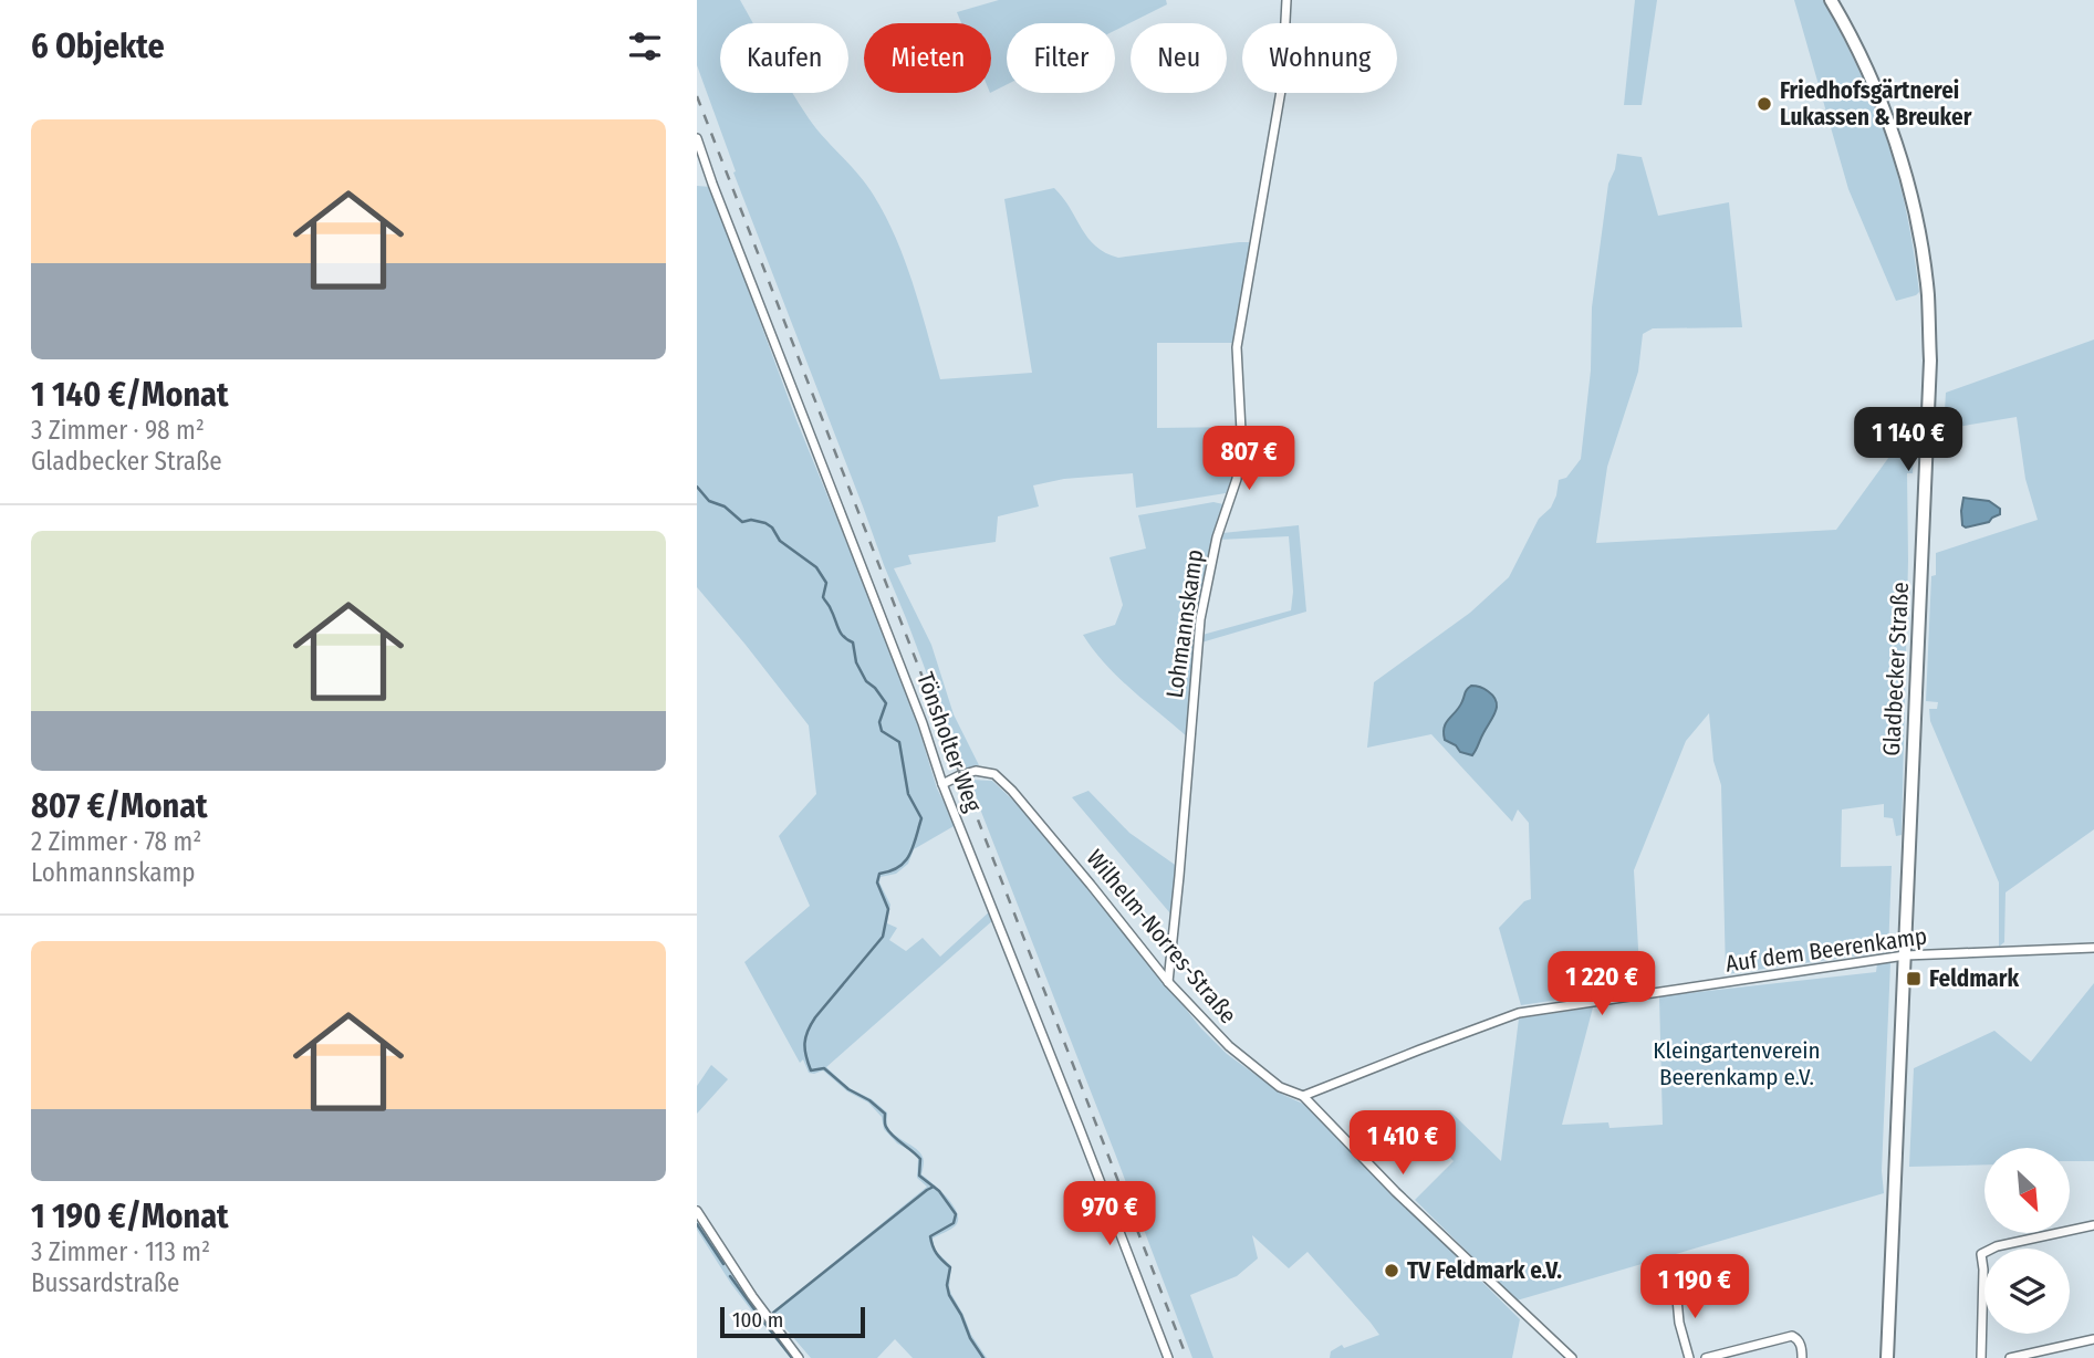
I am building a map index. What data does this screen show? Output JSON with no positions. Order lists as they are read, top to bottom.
{
  "streets": {
    "main road": ["Gladbecker Straße"],
    "street": [
      "Lohmannskamp",
      "Tönsholter Weg",
      "Wilhelm-Norres-Straße",
      "Auf dem Beerenkamp"
    ]
  },
  "crossings": [
    ["Lohmannskamp", "Wilhelm-Norres-Straße"],
    ["Gladbecker Straße", "Auf dem Beerenkamp"],
    ["Tönsholter Weg", "Wilhelm-Norres-Straße"],
    ["Wilhelm-Norres-Straße", "Auf dem Beerenkamp"]
  ],
  "parks": ["Kleingartenverein Beerenkamp e.V."],
  "places": {
    "other": ["Friedhofsgärtnerei Lukassen & Breuker", "TV Feldmark e.V."],
    "transit": ["Feldmark"]
  },
  "scale_bar": "100 m",
  "north": "bottom right",
  "page": {
    "heading": "6 Objekte",
    "chip": [
      "Kaufen",
      "Mieten",
      "Filter",
      "Neu",
      "Wohnung"
    ],
    "list": [
      {
        "name": "1 140 €/Monat",
        "note": "3 Zimmer · 98 m² · Gladbecker Straße"
      },
      {
        "name": "807 €/Monat",
        "note": "2 Zimmer · 78 m² · Lohmannskamp"
      },
      {
        "name": "1 190 €/Monat",
        "note": "3 Zimmer · 113 m² · Bussardstraße"
      }
    ],
    "price": [
      "1 140 €",
      "807 €",
      "1 220 €",
      "1 410 €",
      "970 €",
      "1 190 €"
    ],
    "scale": "100 m"
  }
}
